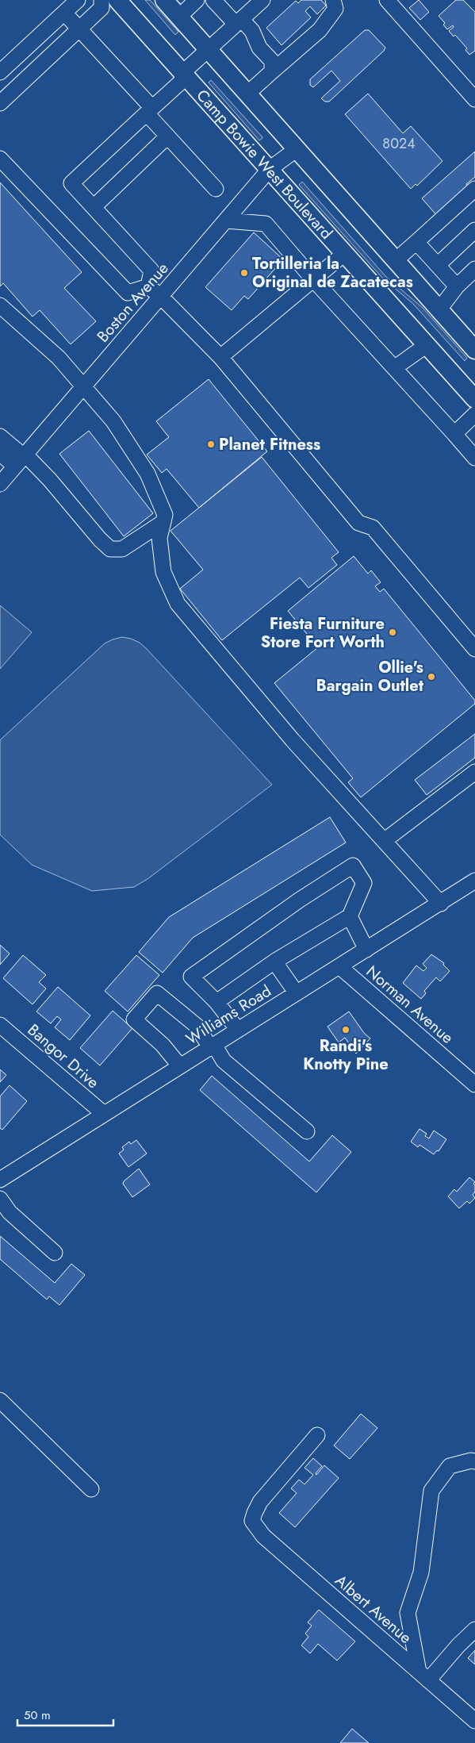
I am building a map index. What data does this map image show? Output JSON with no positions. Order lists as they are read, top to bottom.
{
  "streets": {
    "main road": ["Camp Bowie West Boulevard"],
    "street": [
      "Boston Avenue",
      "Norman Avenue",
      "Williams Road",
      "Bangor Drive",
      "Albert Avenue"
    ]
  },
  "crossings": [
    ["Camp Bowie West Boulevard", "Boston Avenue"],
    ["Norman Avenue", "Williams Road"],
    ["Williams Road", "Bangor Drive"]
  ],
  "places": [
    "Tortilleria la Original de Zacatecas",
    "Planet Fitness",
    "Fiesta Furniture Store Fort Worth",
    "Ollie's Bargain Outlet",
    "Randi's Knotty Pine"
  ],
  "house_numbers": ["8024"],
  "scale_bar": "50 m"
}
